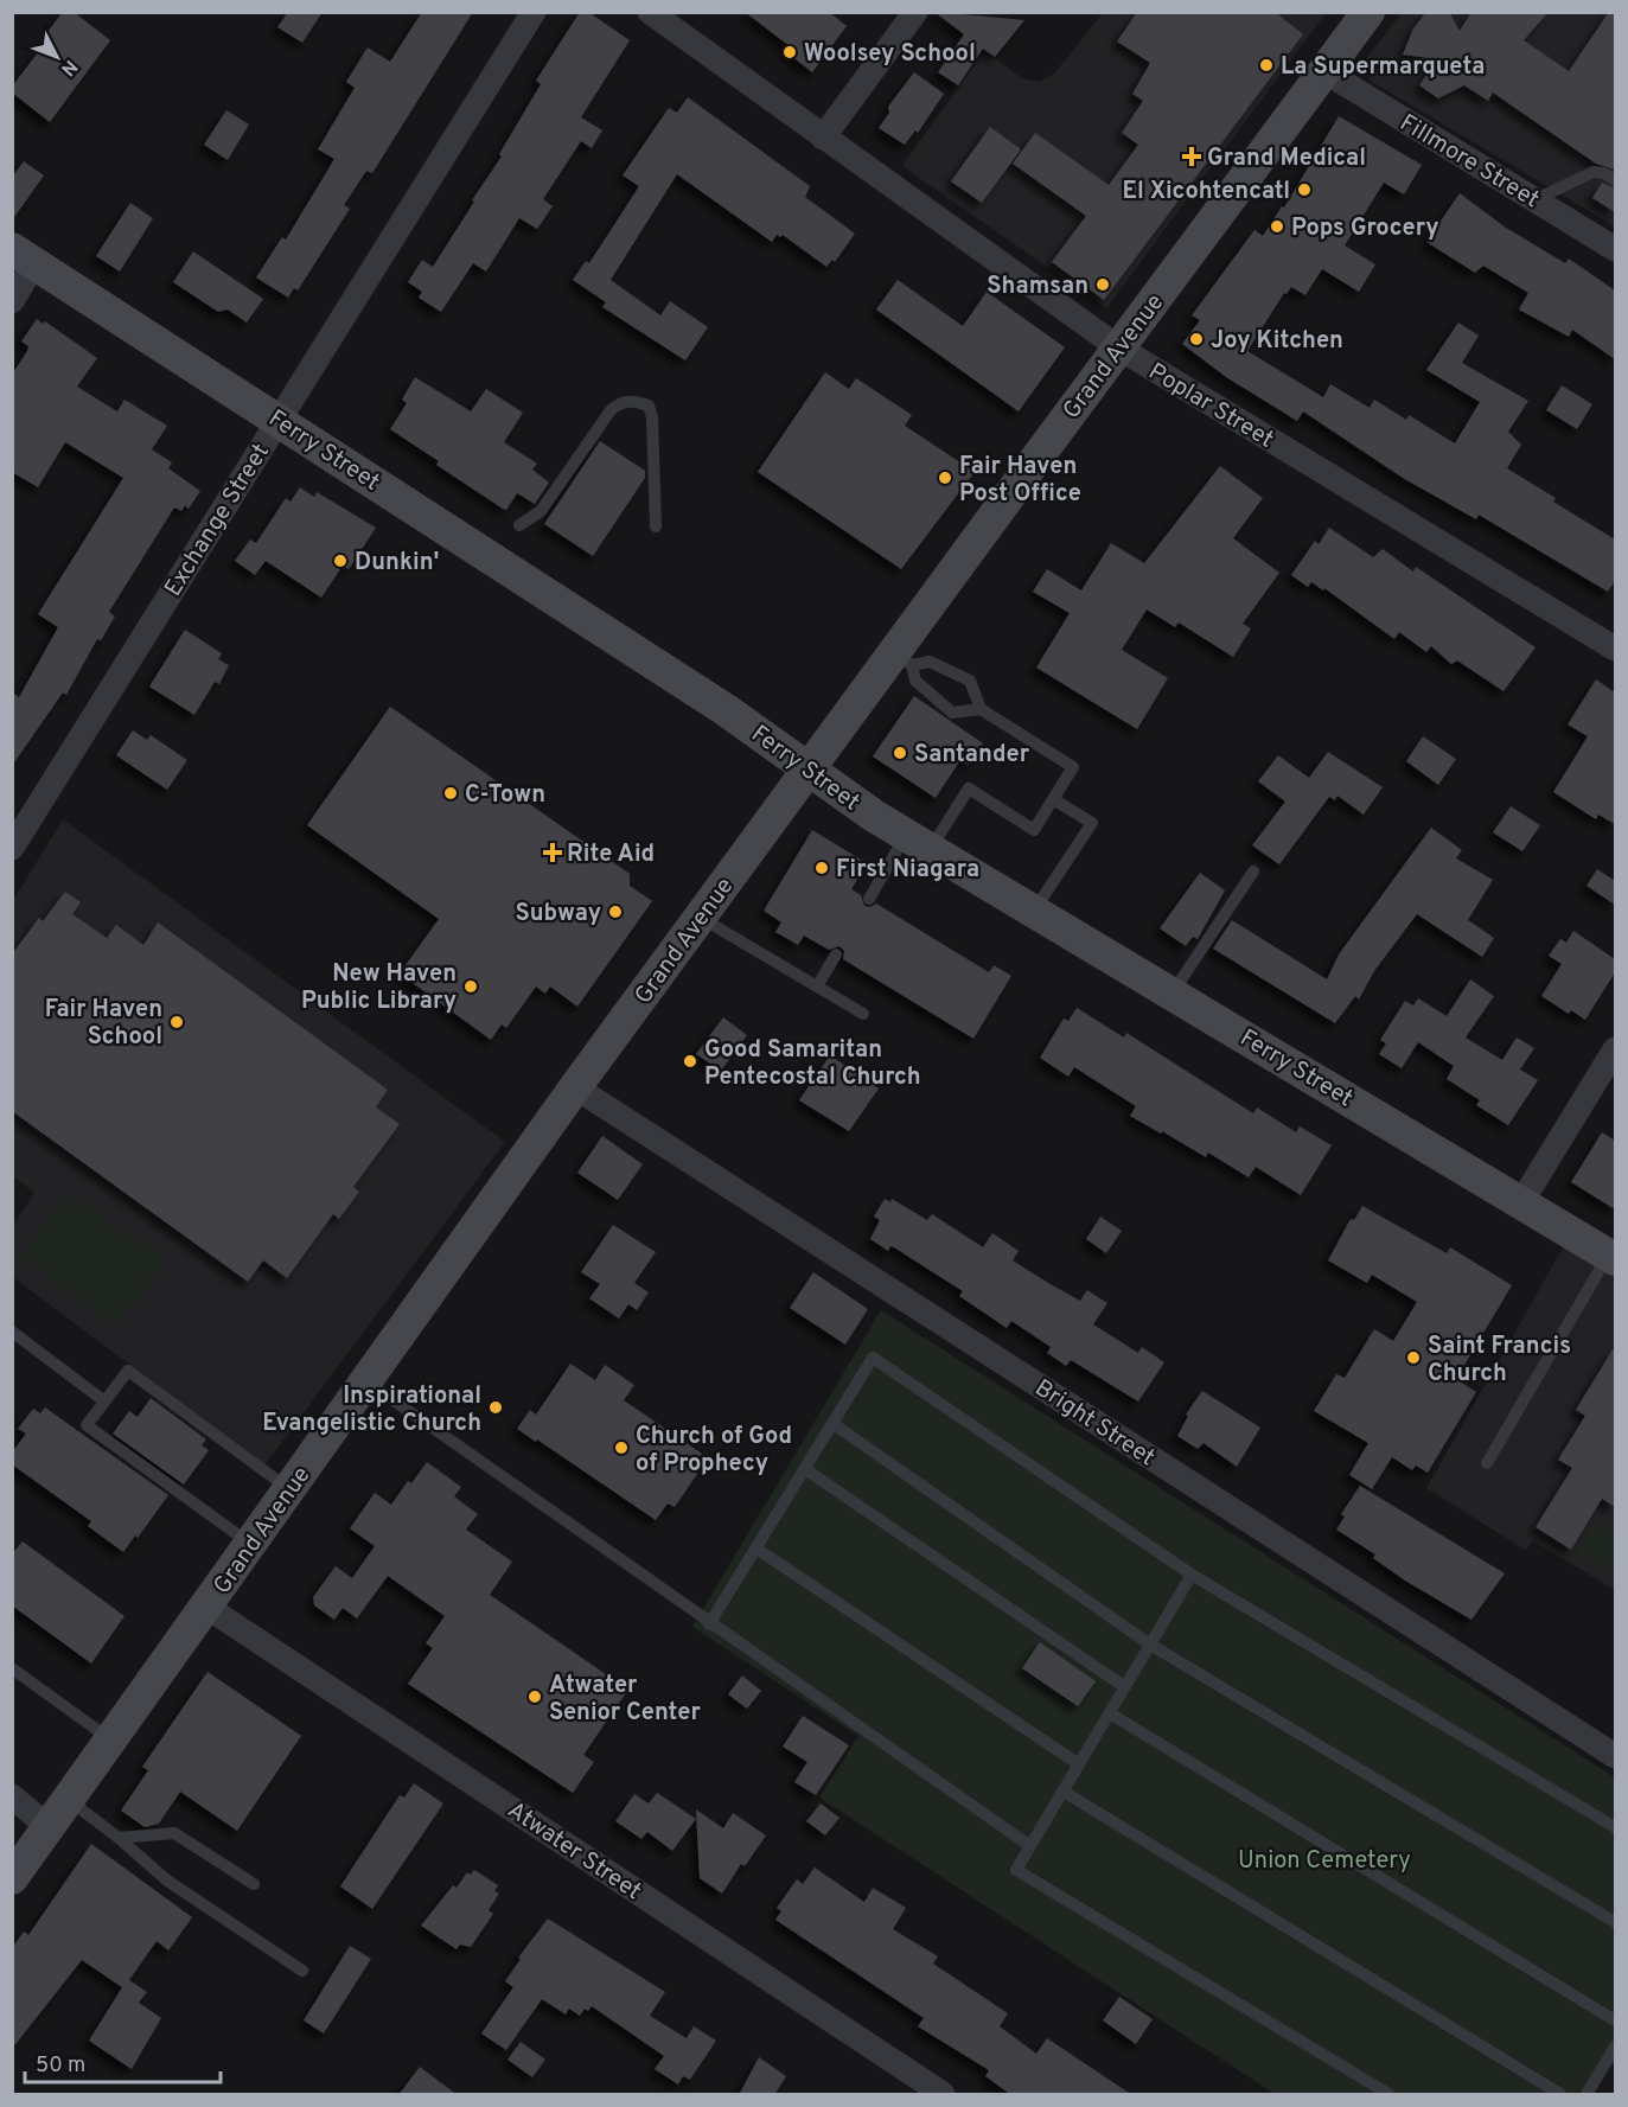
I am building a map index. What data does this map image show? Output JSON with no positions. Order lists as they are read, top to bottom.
{
  "streets": {
    "main road": ["Grand Avenue", "Ferry Street"],
    "street": [
      "Fillmore Street",
      "Poplar Street",
      "Exchange Street",
      "Bright Street",
      "Atwater Street"
    ]
  },
  "crossings": [
    ["Fillmore Street", "Grand Avenue"],
    ["Grand Avenue", "Poplar Street"],
    ["Grand Avenue", "Ferry Street"],
    ["Grand Avenue", "Bright Street"],
    ["Grand Avenue", "Atwater Street"],
    ["Ferry Street", "Exchange Street"]
  ],
  "parks": ["Union Cemetery"],
  "places": {
    "other": [
      "Woolsey School",
      "La Supermarqueta",
      "El Xicohtencatl",
      "Pops Grocery",
      "Shamsan",
      "Joy Kitchen",
      "Fair Haven Post Office",
      "Dunkin'",
      "Santander",
      "C-Town",
      "First Niagara",
      "Subway",
      "New Haven Public Library",
      "Fair Haven School",
      "Good Samaritan Pentecostal Church",
      "Saint Francis Church",
      "Inspirational Evangelistic Church",
      "Church of God of Prophecy",
      "Atwater Senior Center"
    ],
    "health": ["Grand Medical", "Rite Aid"]
  },
  "scale_bar": "50 m",
  "north": "bottom right"
}
